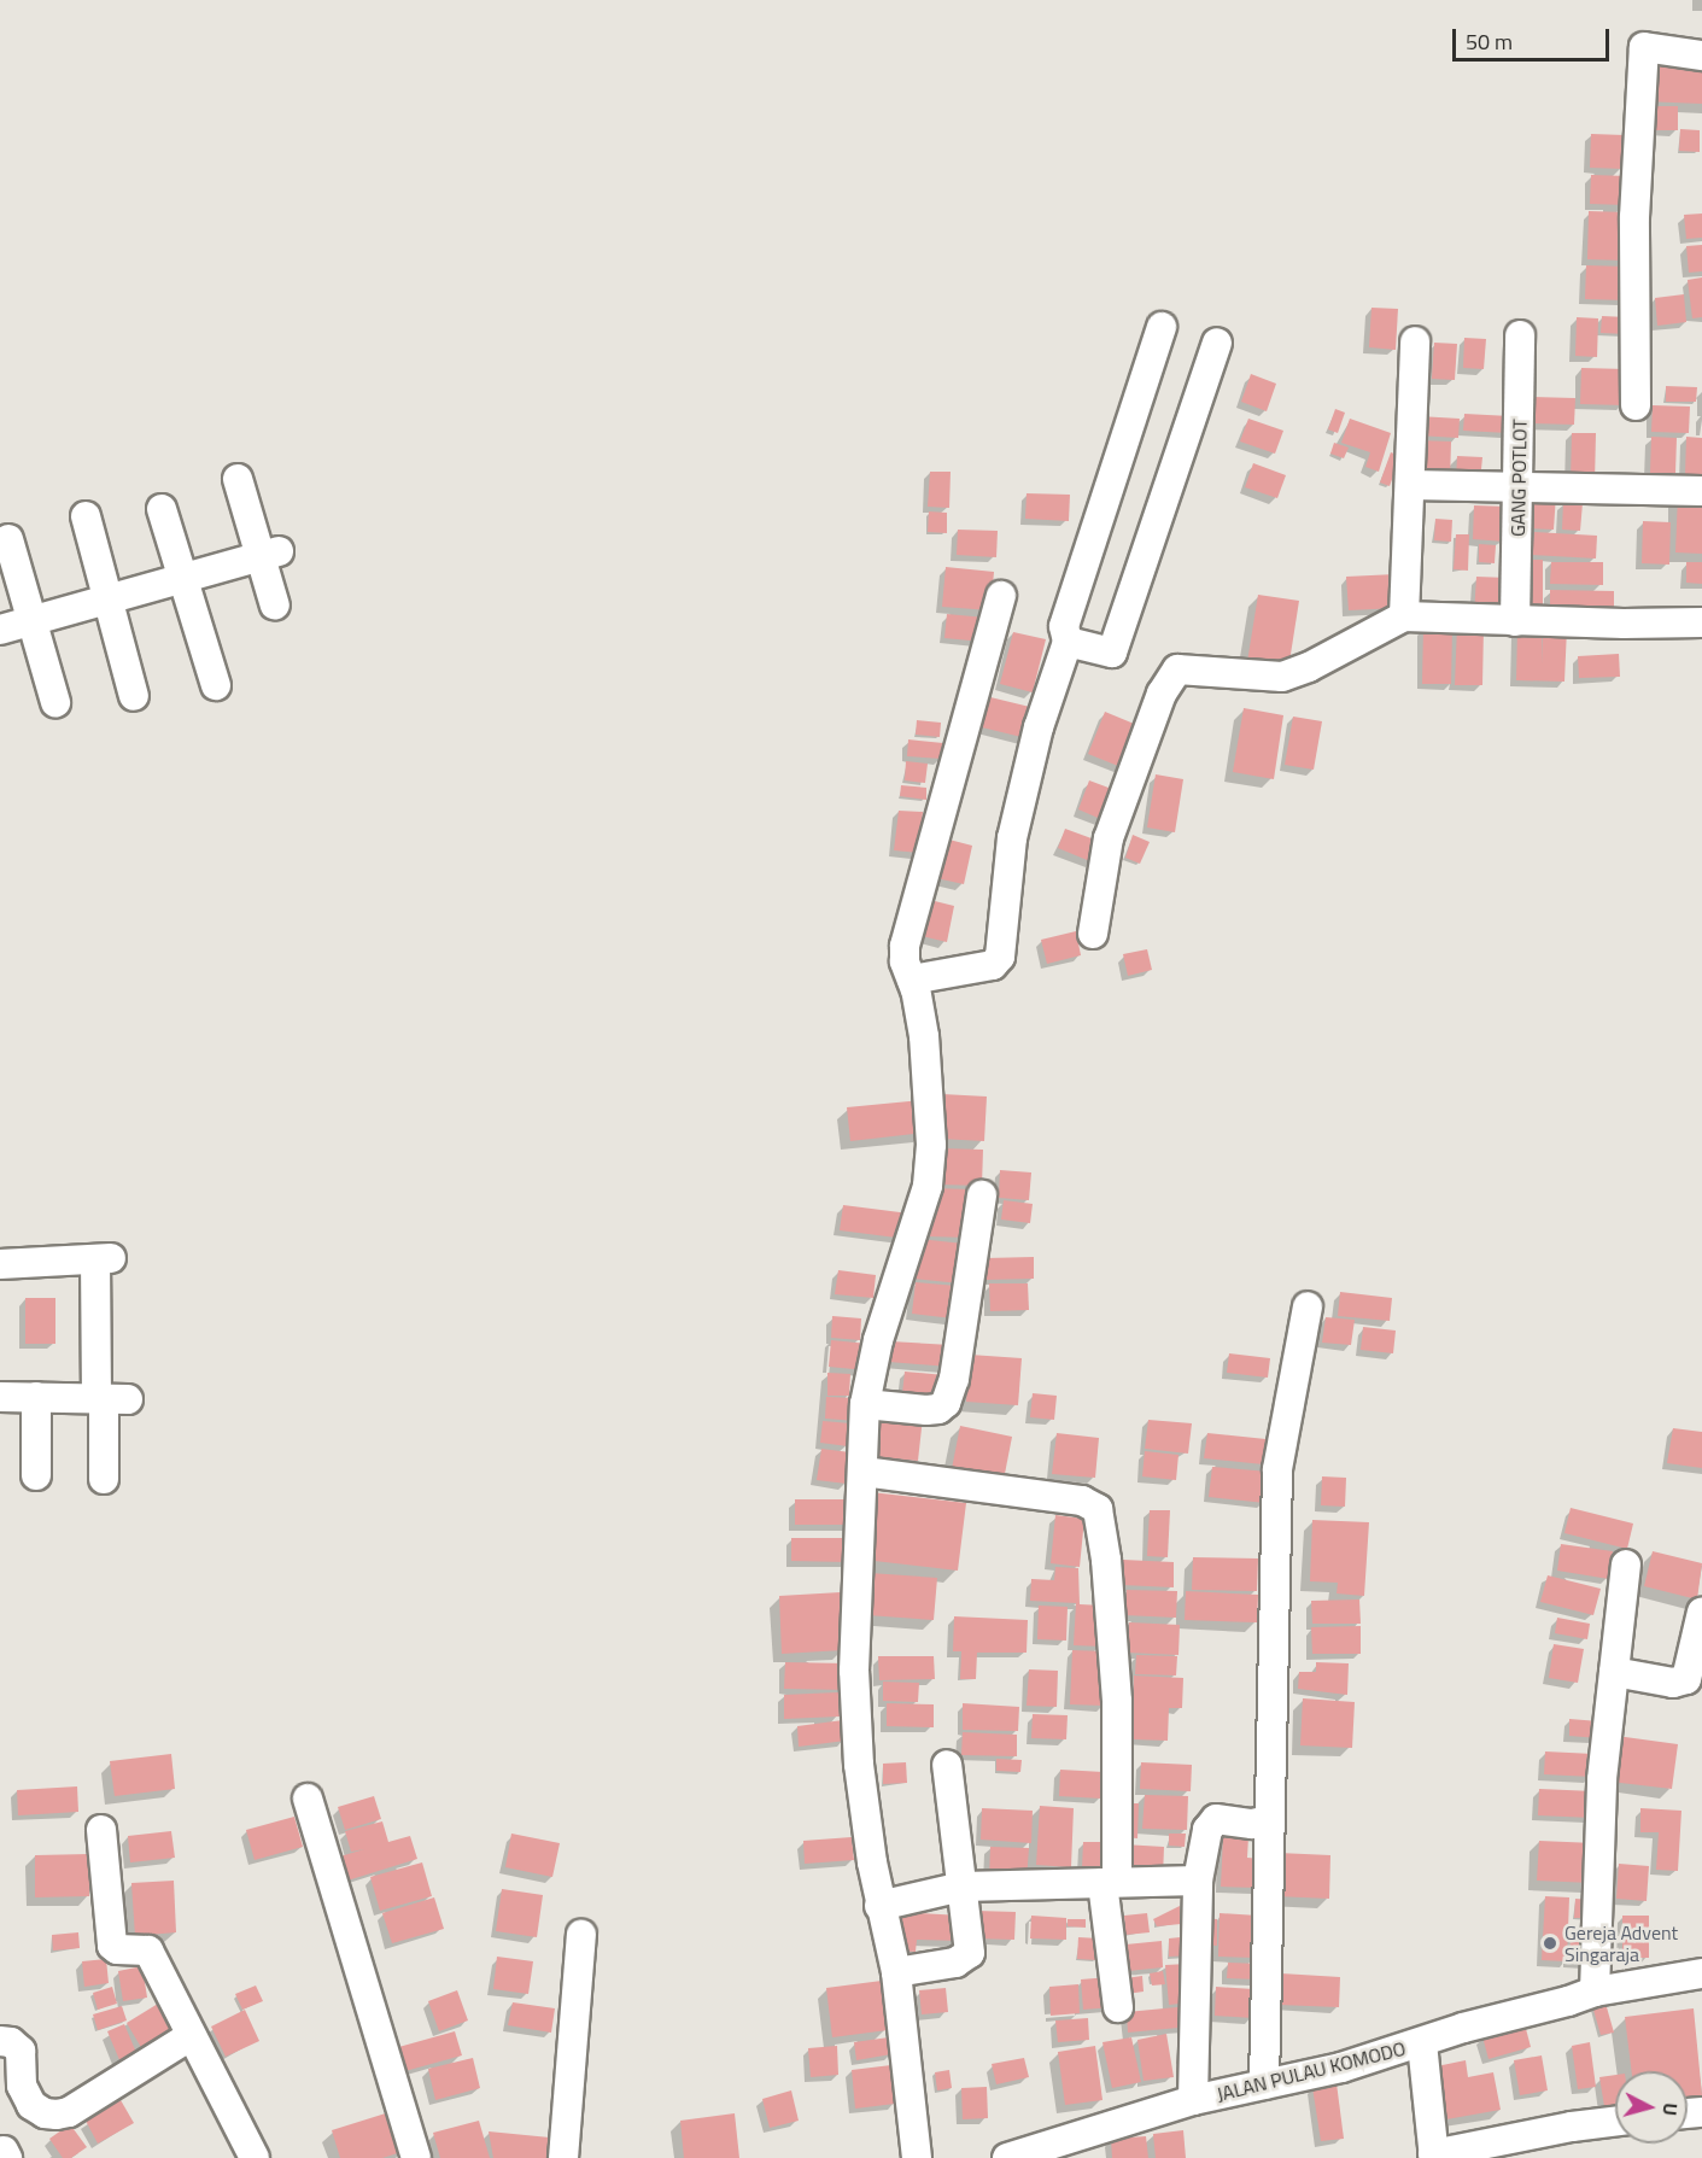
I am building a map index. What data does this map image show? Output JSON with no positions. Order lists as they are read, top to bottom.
{
  "streets": {
    "street": ["GANG POTLOT", "JALAN PULAU KOMODO"]
  },
  "places": ["Gereja Advent Singaraja"],
  "scale_bar": "50 m",
  "north": "right"
}
